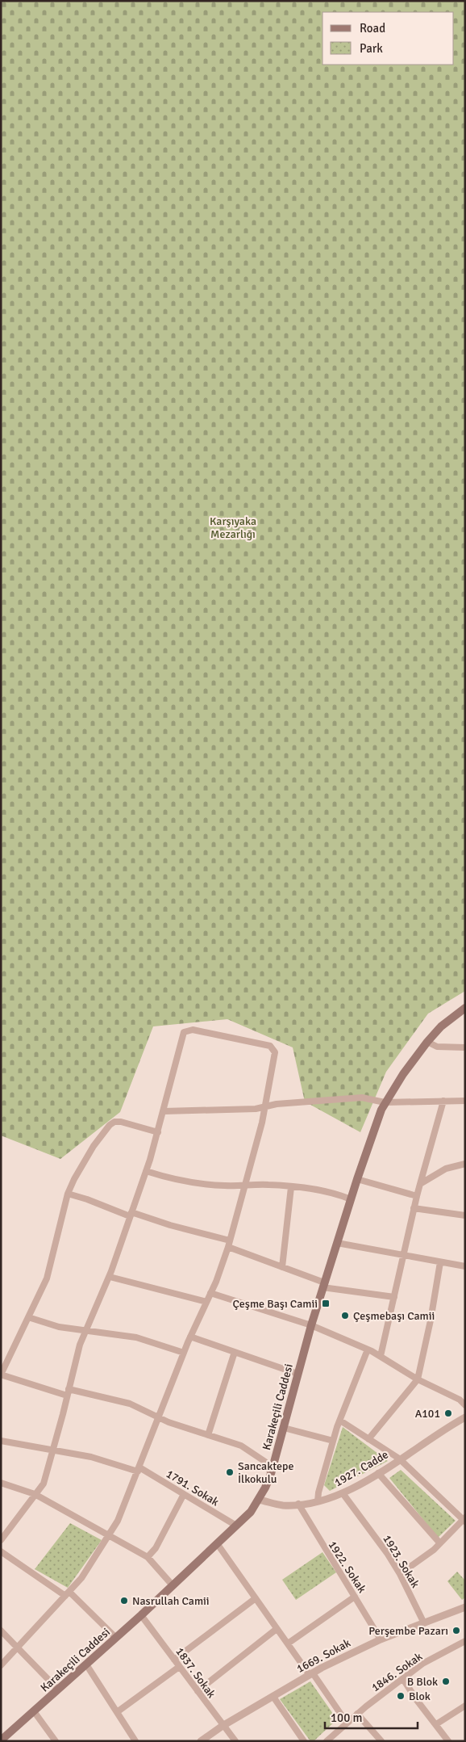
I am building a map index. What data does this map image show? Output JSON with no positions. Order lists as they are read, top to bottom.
{
  "streets": {
    "main road": ["Karakeçili Caddesi"],
    "street": [
      "1927. Cadde",
      "1791. Sokak",
      "1923. Sokak",
      "1922. Sokak",
      "1669. Sokak",
      "1846. Sokak",
      "1837. Sokak"
    ]
  },
  "crossings": [
    ["Karakeçili Caddesi", "1927. Cadde"],
    ["Karakeçili Caddesi", "1791. Sokak"],
    ["Karakeçili Caddesi", "1837. Sokak"],
    ["1927. Cadde", "1923. Sokak"],
    ["1927. Cadde", "1922. Sokak"],
    ["1923. Sokak", "1669. Sokak"],
    ["1922. Sokak", "1669. Sokak"],
    ["1669. Sokak", "1837. Sokak"]
  ],
  "parks": ["Karşıyaka Mezarlığı"],
  "places": {
    "transit": ["Çeşme Başı Camii"],
    "other": [
      "Çeşmebaşı Camii",
      "A101",
      "Sancaktepe İlkokulu",
      "Nasrullah Camii",
      "Perşembe Pazarı",
      "B Blok",
      "Blok"
    ]
  },
  "legend": ["Road", "Park"],
  "scale_bar": "100 m"
}
